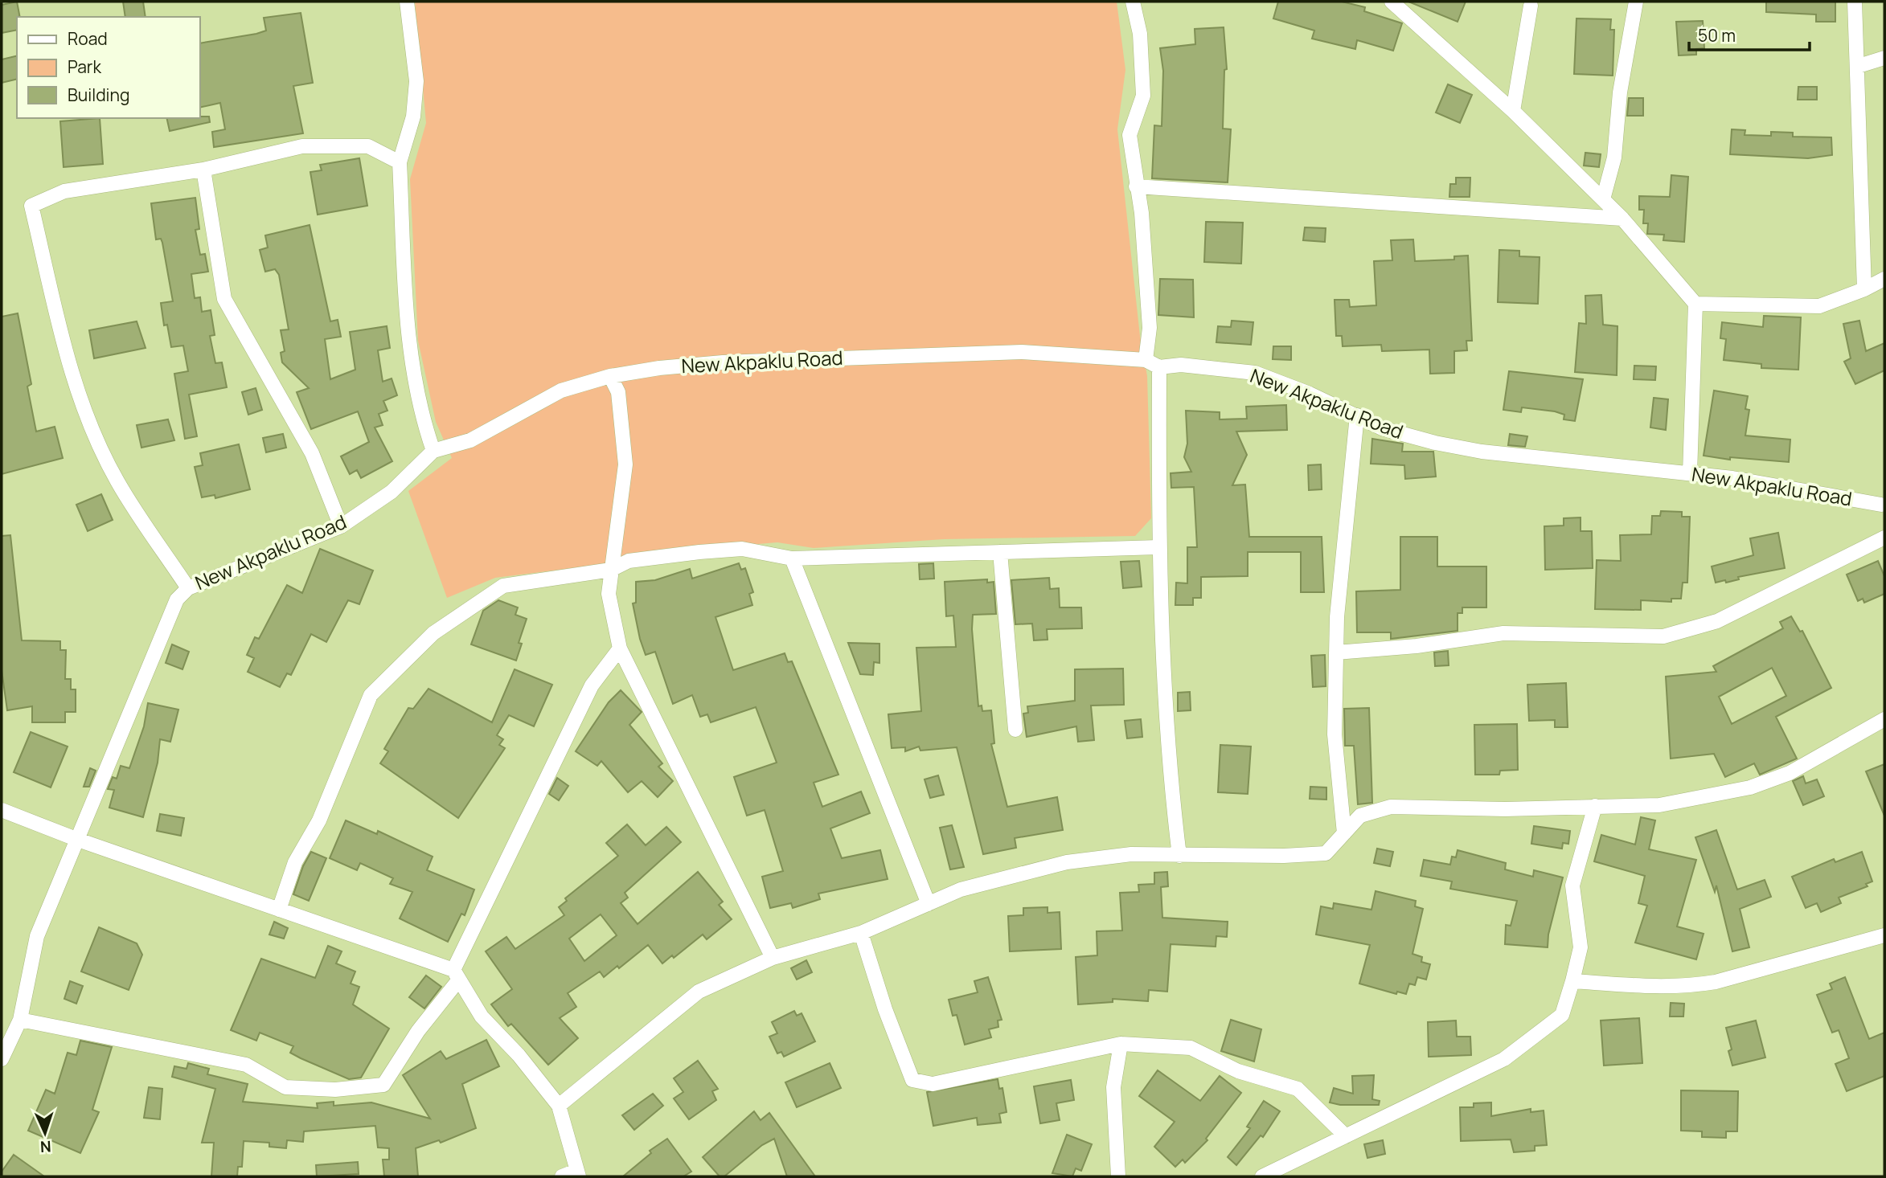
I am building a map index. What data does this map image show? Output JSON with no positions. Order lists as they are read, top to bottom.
{
  "streets": {
    "street": ["New Akpaklu Road"]
  },
  "legend": ["Road", "Park", "Building"],
  "scale_bar": "50 m",
  "north": "bottom"
}
